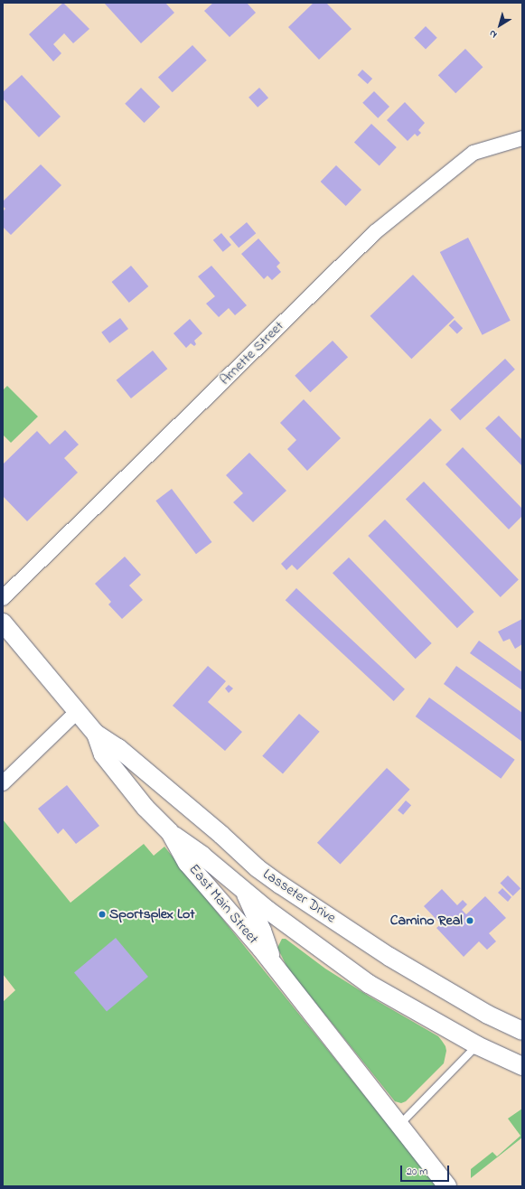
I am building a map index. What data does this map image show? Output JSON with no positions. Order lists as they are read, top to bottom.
{
  "streets": {
    "street": ["Arnette Street", "Lasseter Drive", "East Main Street"]
  },
  "crossings": [
    ["Lasseter Drive", "East Main Street"]
  ],
  "places": ["Sportsplex Lot", "Camino Real"],
  "scale_bar": "20 m",
  "north": "bottom left"
}
